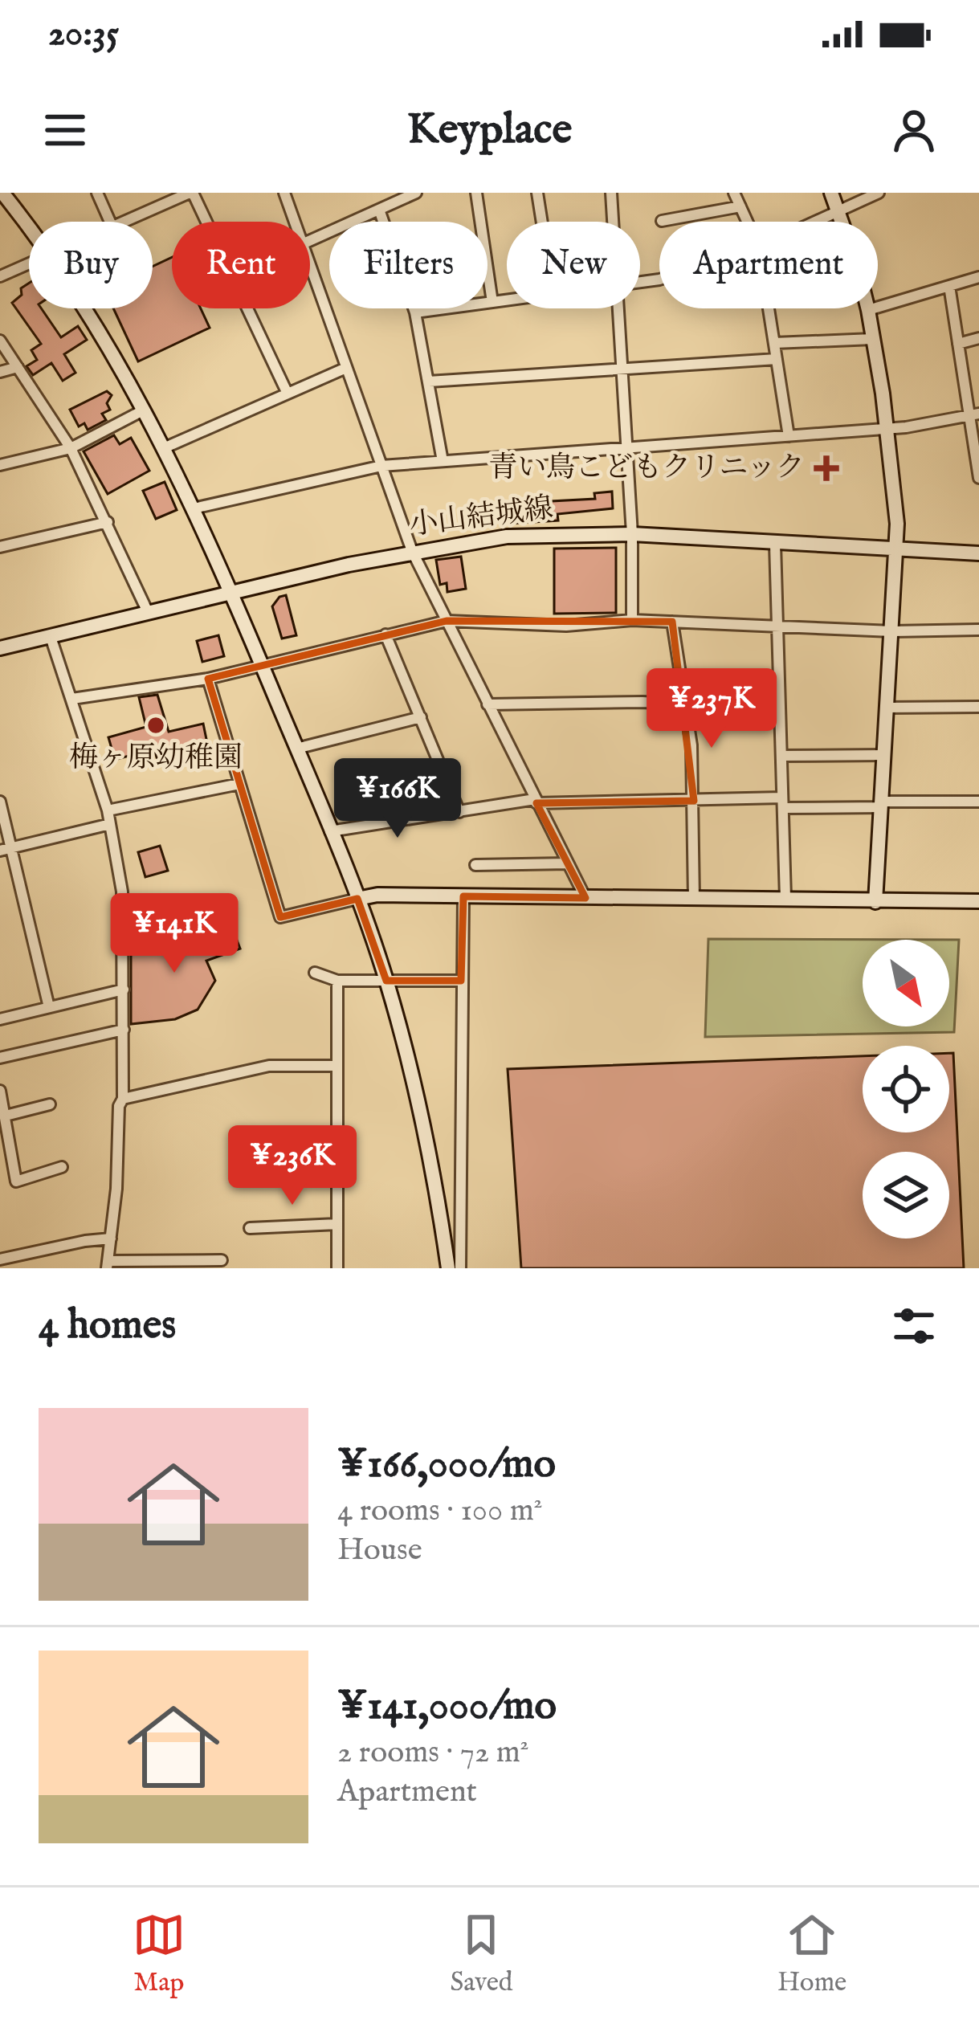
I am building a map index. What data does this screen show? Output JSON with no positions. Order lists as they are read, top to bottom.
{
  "streets": {
    "street": ["小山結城線"]
  },
  "places": {
    "health": ["青い鳥こどもクリニック"],
    "other": ["梅ヶ原幼稚園"]
  },
  "north": "bottom right",
  "page": {
    "status": "20:35",
    "header": "Keyplace",
    "chip": [
      "Buy",
      "Rent",
      "Filters",
      "New",
      "Apartment"
    ],
    "price": [
      "¥237K",
      "¥166K",
      "¥141K",
      "¥236K"
    ],
    "heading": "4 homes",
    "list": [
      {
        "name": "¥166,000/mo",
        "note": "4 rooms · 100 m² · House"
      },
      {
        "name": "¥141,000/mo",
        "note": "2 rooms · 72 m² · Apartment"
      }
    ],
    "tabs": ["Map", "Saved", "Home"]
  }
}
